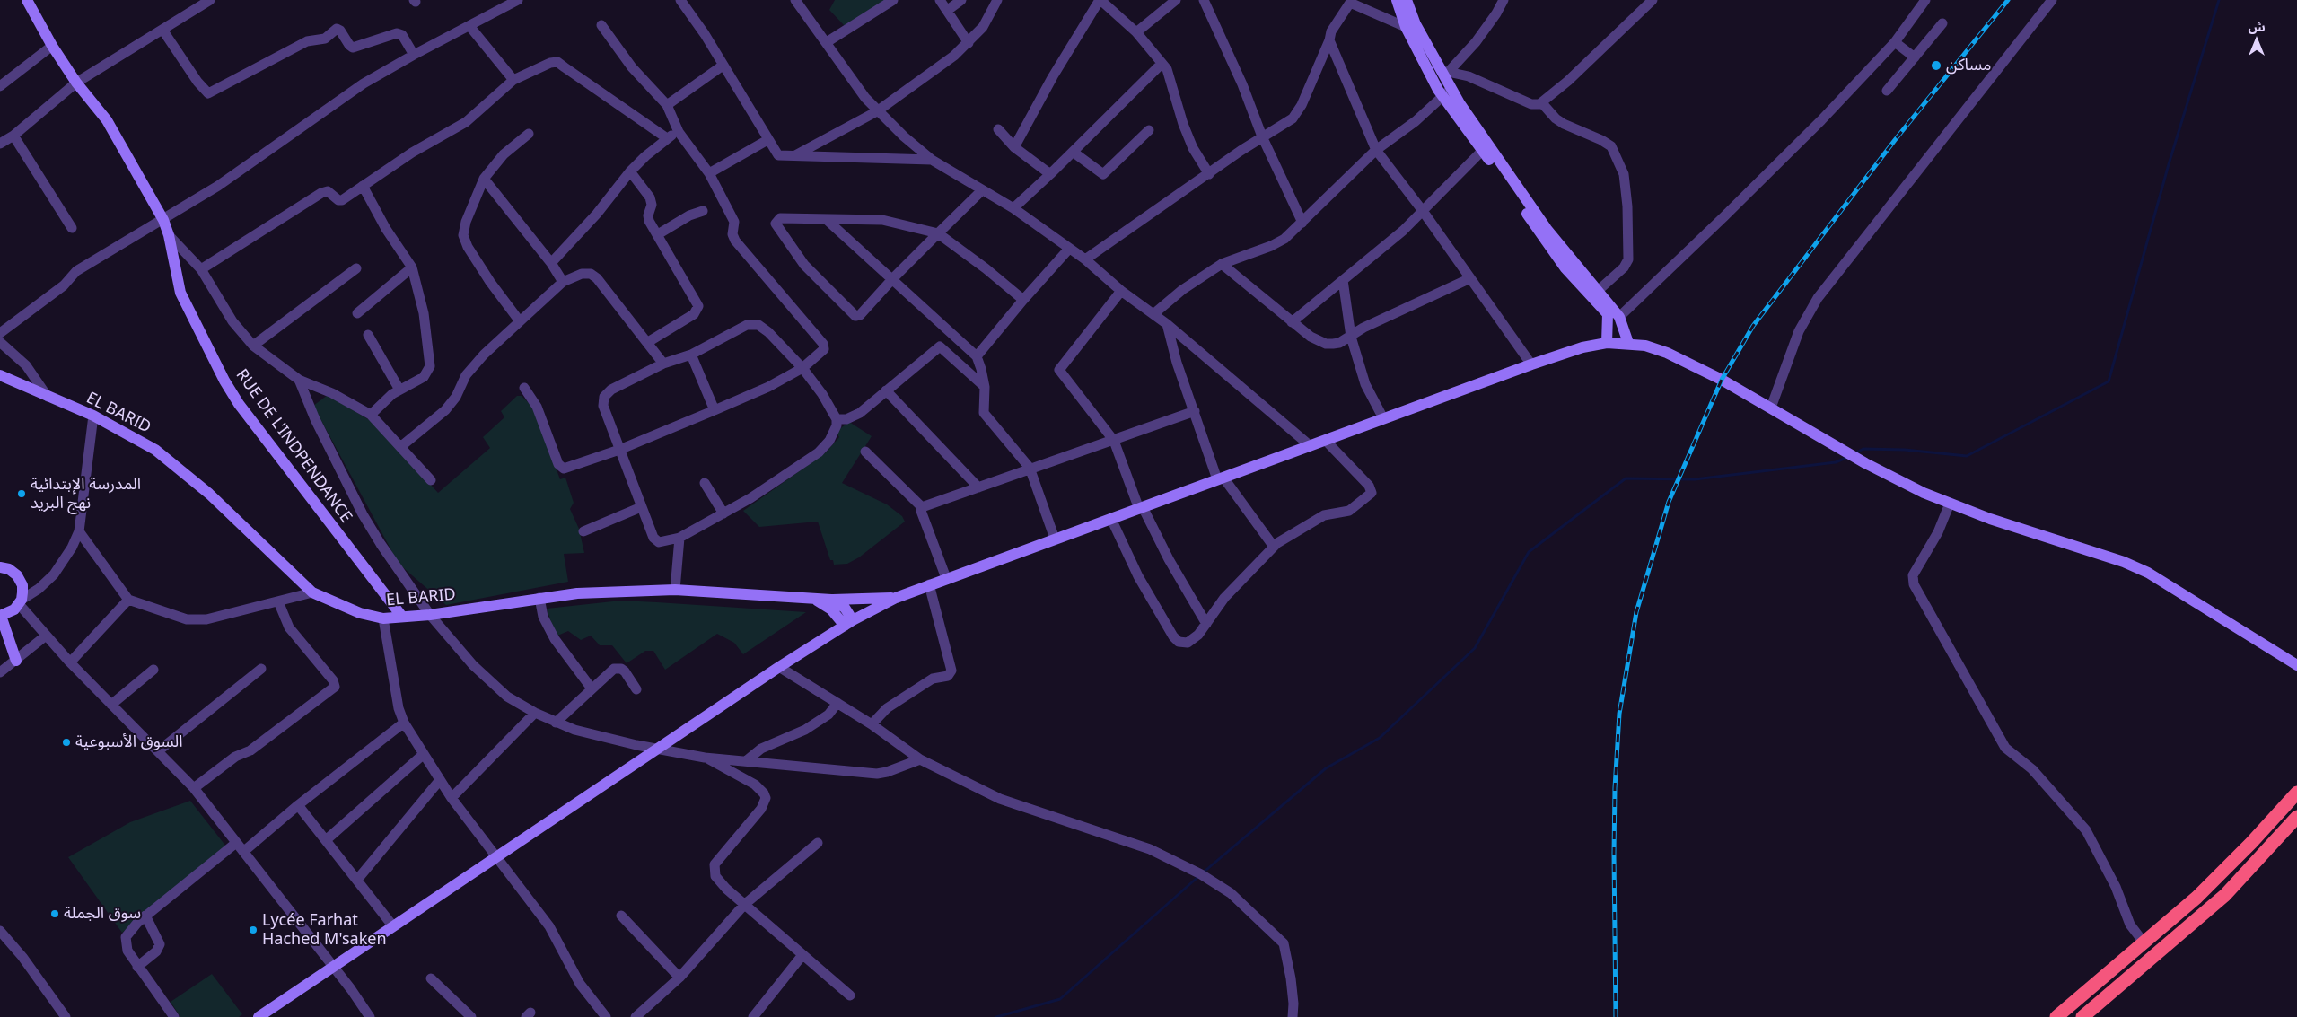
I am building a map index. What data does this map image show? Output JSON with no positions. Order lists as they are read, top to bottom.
{
  "streets": {
    "street": ["EL BARID", "RUE DE L'INDPENDANCE"]
  },
  "crossings": [
    ["EL BARID", "RUE DE L'INDPENDANCE"]
  ],
  "places": [
    "مساكن",
    "المدرسة اﻹبتدائية نهج البريد",
    "السوق اﻷسبوعية",
    "سوق الجملة",
    "Lycée Farhat Hached M'saken"
  ],
  "north": "top"
}
